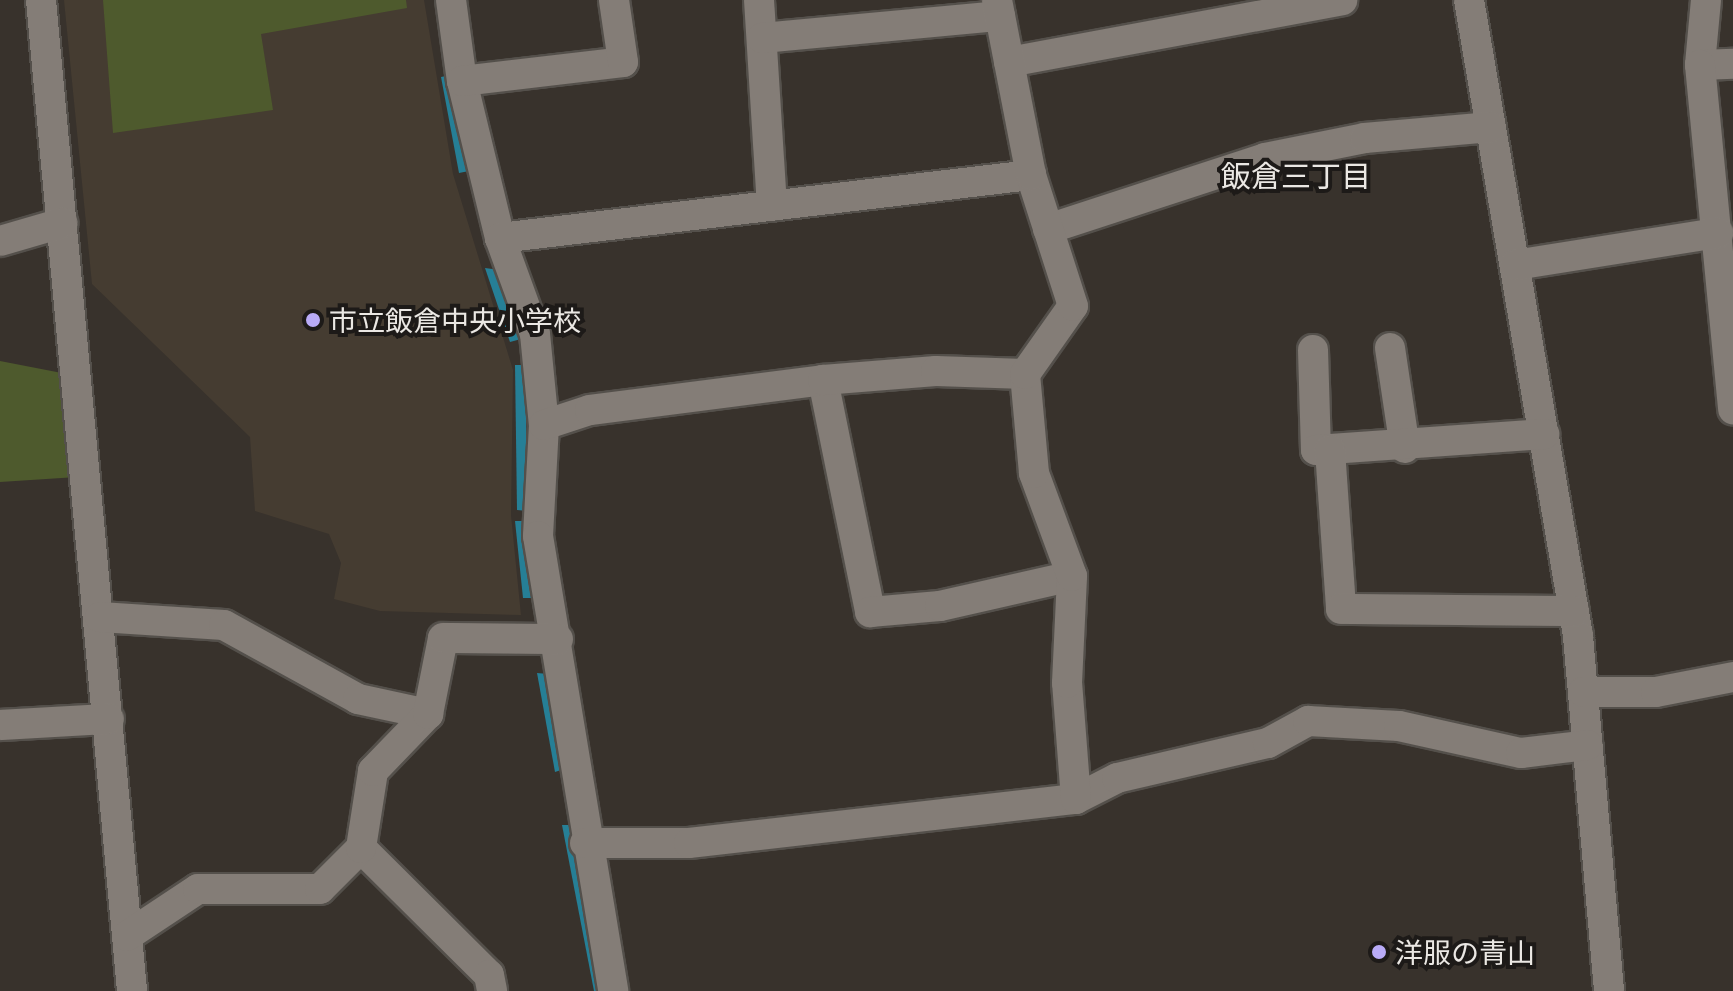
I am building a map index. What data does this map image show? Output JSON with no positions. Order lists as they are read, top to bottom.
{
  "districts": ["飯倉三丁目"],
  "places": ["市立飯倉中央小学校", "洋服の青山"]
}
